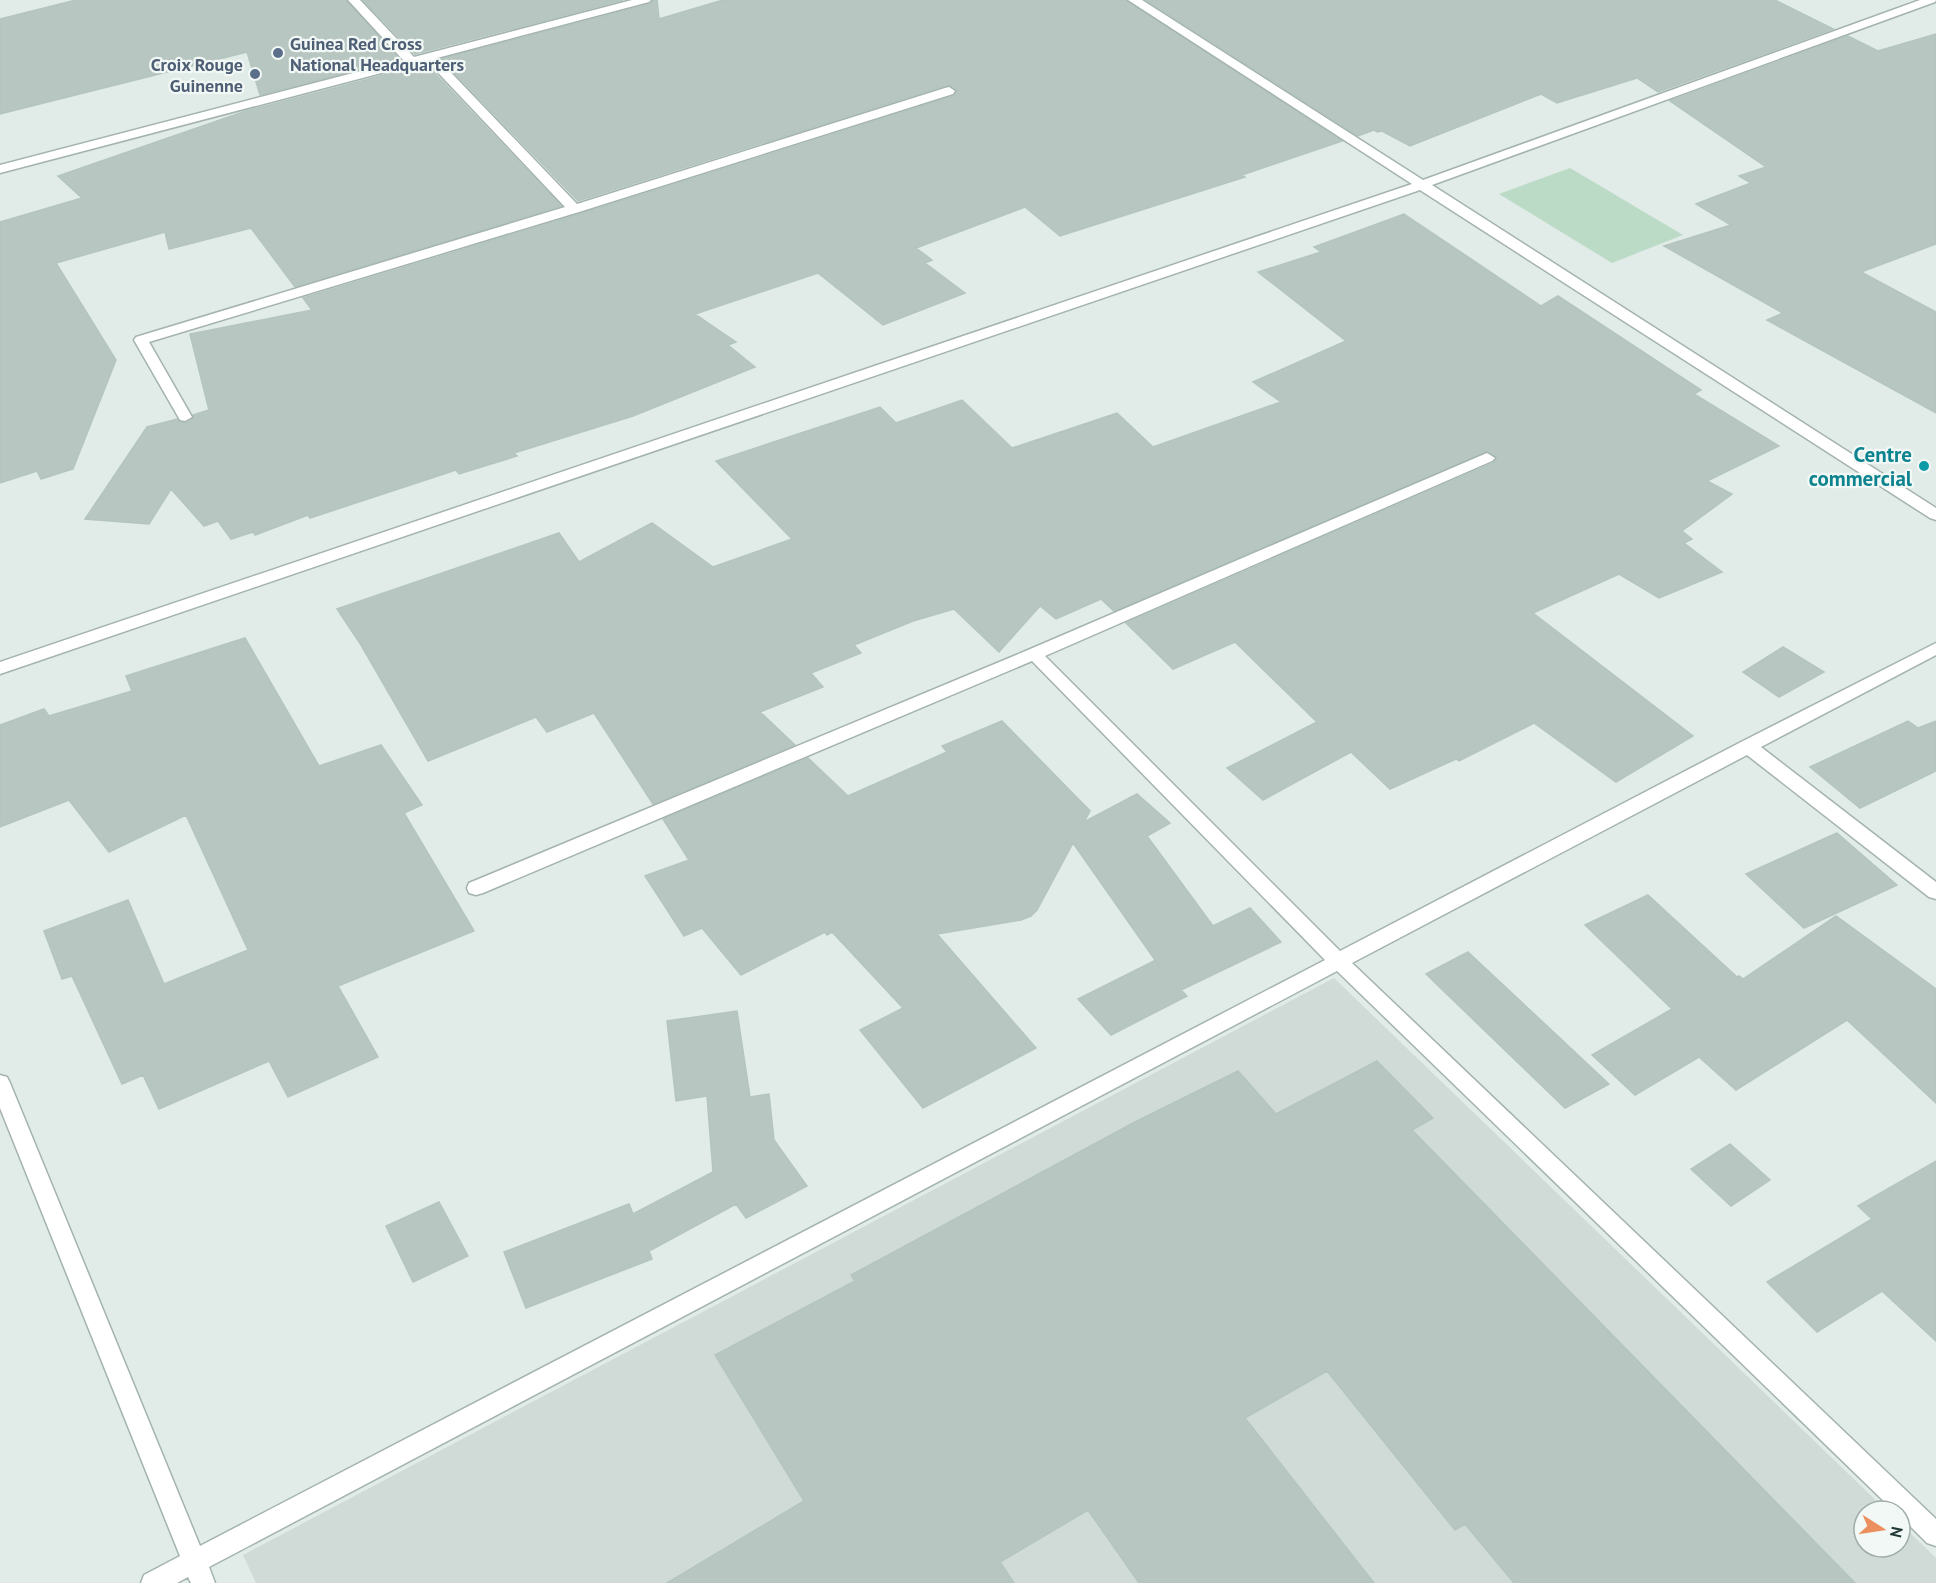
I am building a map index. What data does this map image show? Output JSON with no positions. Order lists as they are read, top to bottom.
{
  "places": ["Guinea Red Cross National Headquarters", "Croix Rouge Guinenne", "Centre commercial"],
  "north": "right"
}
